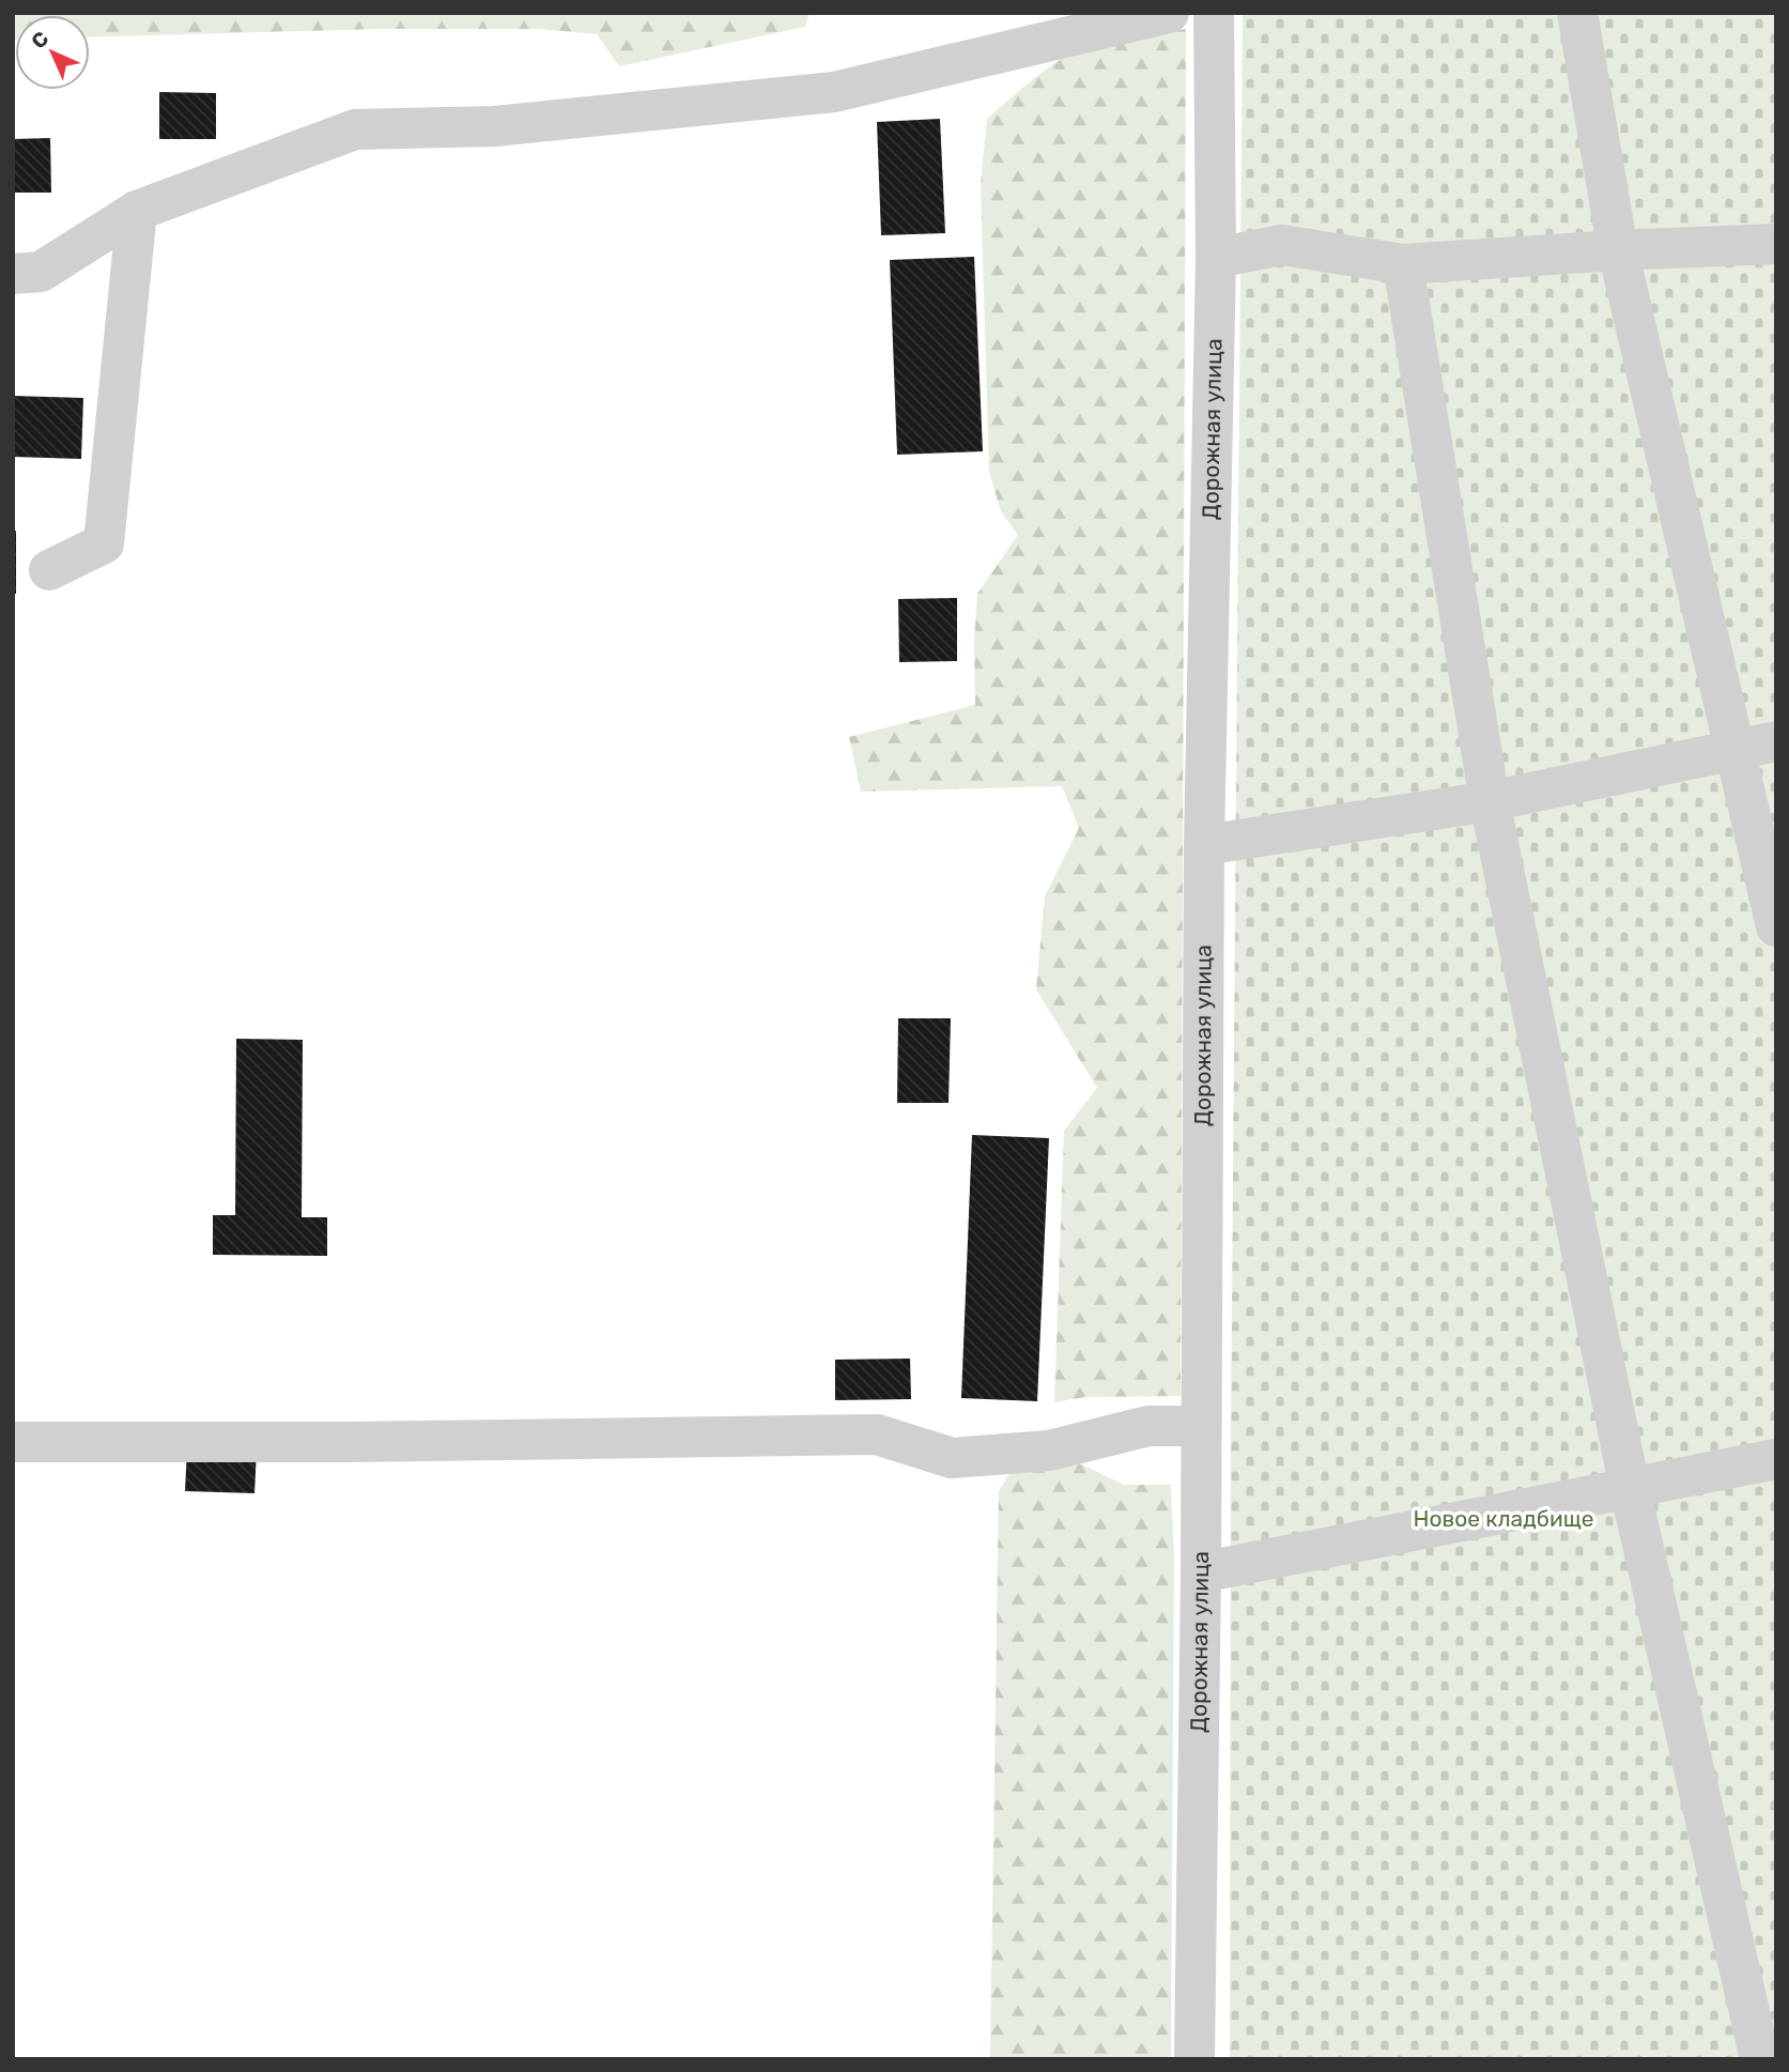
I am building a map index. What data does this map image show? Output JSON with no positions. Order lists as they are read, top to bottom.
{
  "streets": {
    "street": ["Дорожная улица"]
  },
  "parks": ["Новое кладбище"],
  "north": "top left"
}
